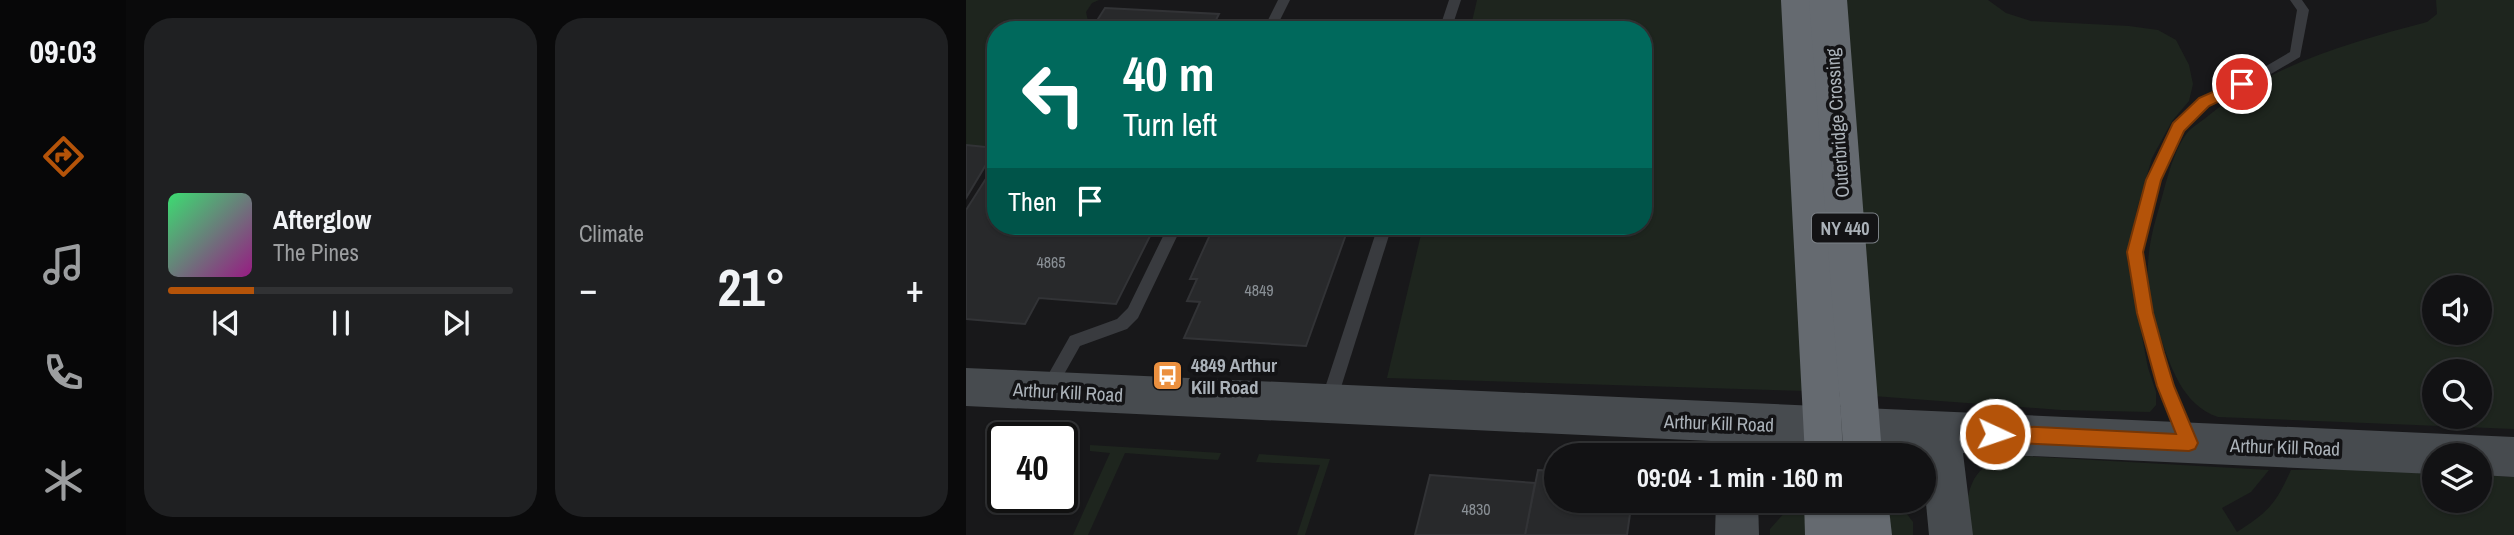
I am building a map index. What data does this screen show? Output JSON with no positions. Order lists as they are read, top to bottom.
{
  "streets": {
    "highway": ["Outerbridge Crossing", "NY 440"],
    "street": ["Arthur Kill Road"]
  },
  "places": {
    "bus stop": ["4849 Arthur Kill Road"]
  },
  "house_numbers": ["4865", "4849", "4830"],
  "page": {
    "tabs": "09:03",
    "tile": "Climate",
    "turn": ["40 m", "Turn left"],
    "then": "Then",
    "song": ["Afterglow", "The Pines"],
    "heat": ["−", "21°", "+"],
    "limit": "40",
    "trip": "09:04 · 1 min · 160 m"
  }
}
